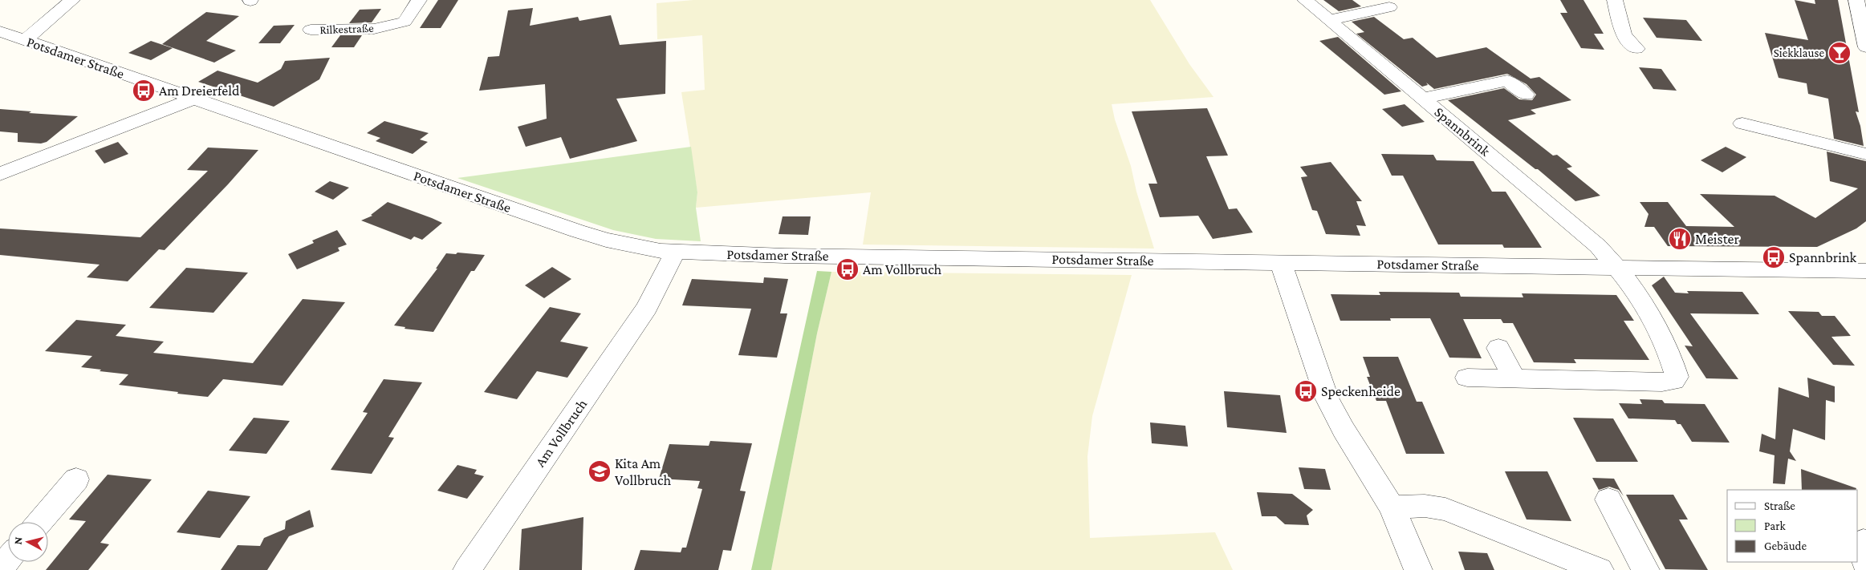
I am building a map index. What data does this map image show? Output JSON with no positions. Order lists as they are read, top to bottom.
{
  "streets": {
    "street": [
      "Rilkestraße",
      "Potsdamer Straße",
      "Spannbrink",
      "Am Vollbruch"
    ]
  },
  "crossings": [
    ["Potsdamer Straße", "Spannbrink"],
    ["Potsdamer Straße", "Am Vollbruch"]
  ],
  "places": {
    "bar": ["Siekklause"],
    "bus stop": [
      "Am Dreierfeld",
      "Spannbrink",
      "Am Vollbruch",
      "Speckenheide"
    ],
    "restaurant": ["Meister"],
    "school or university": ["Kita Am Vollbruch"]
  },
  "legend": ["Straße", "Park", "Gebäude"],
  "north": "left"
}
